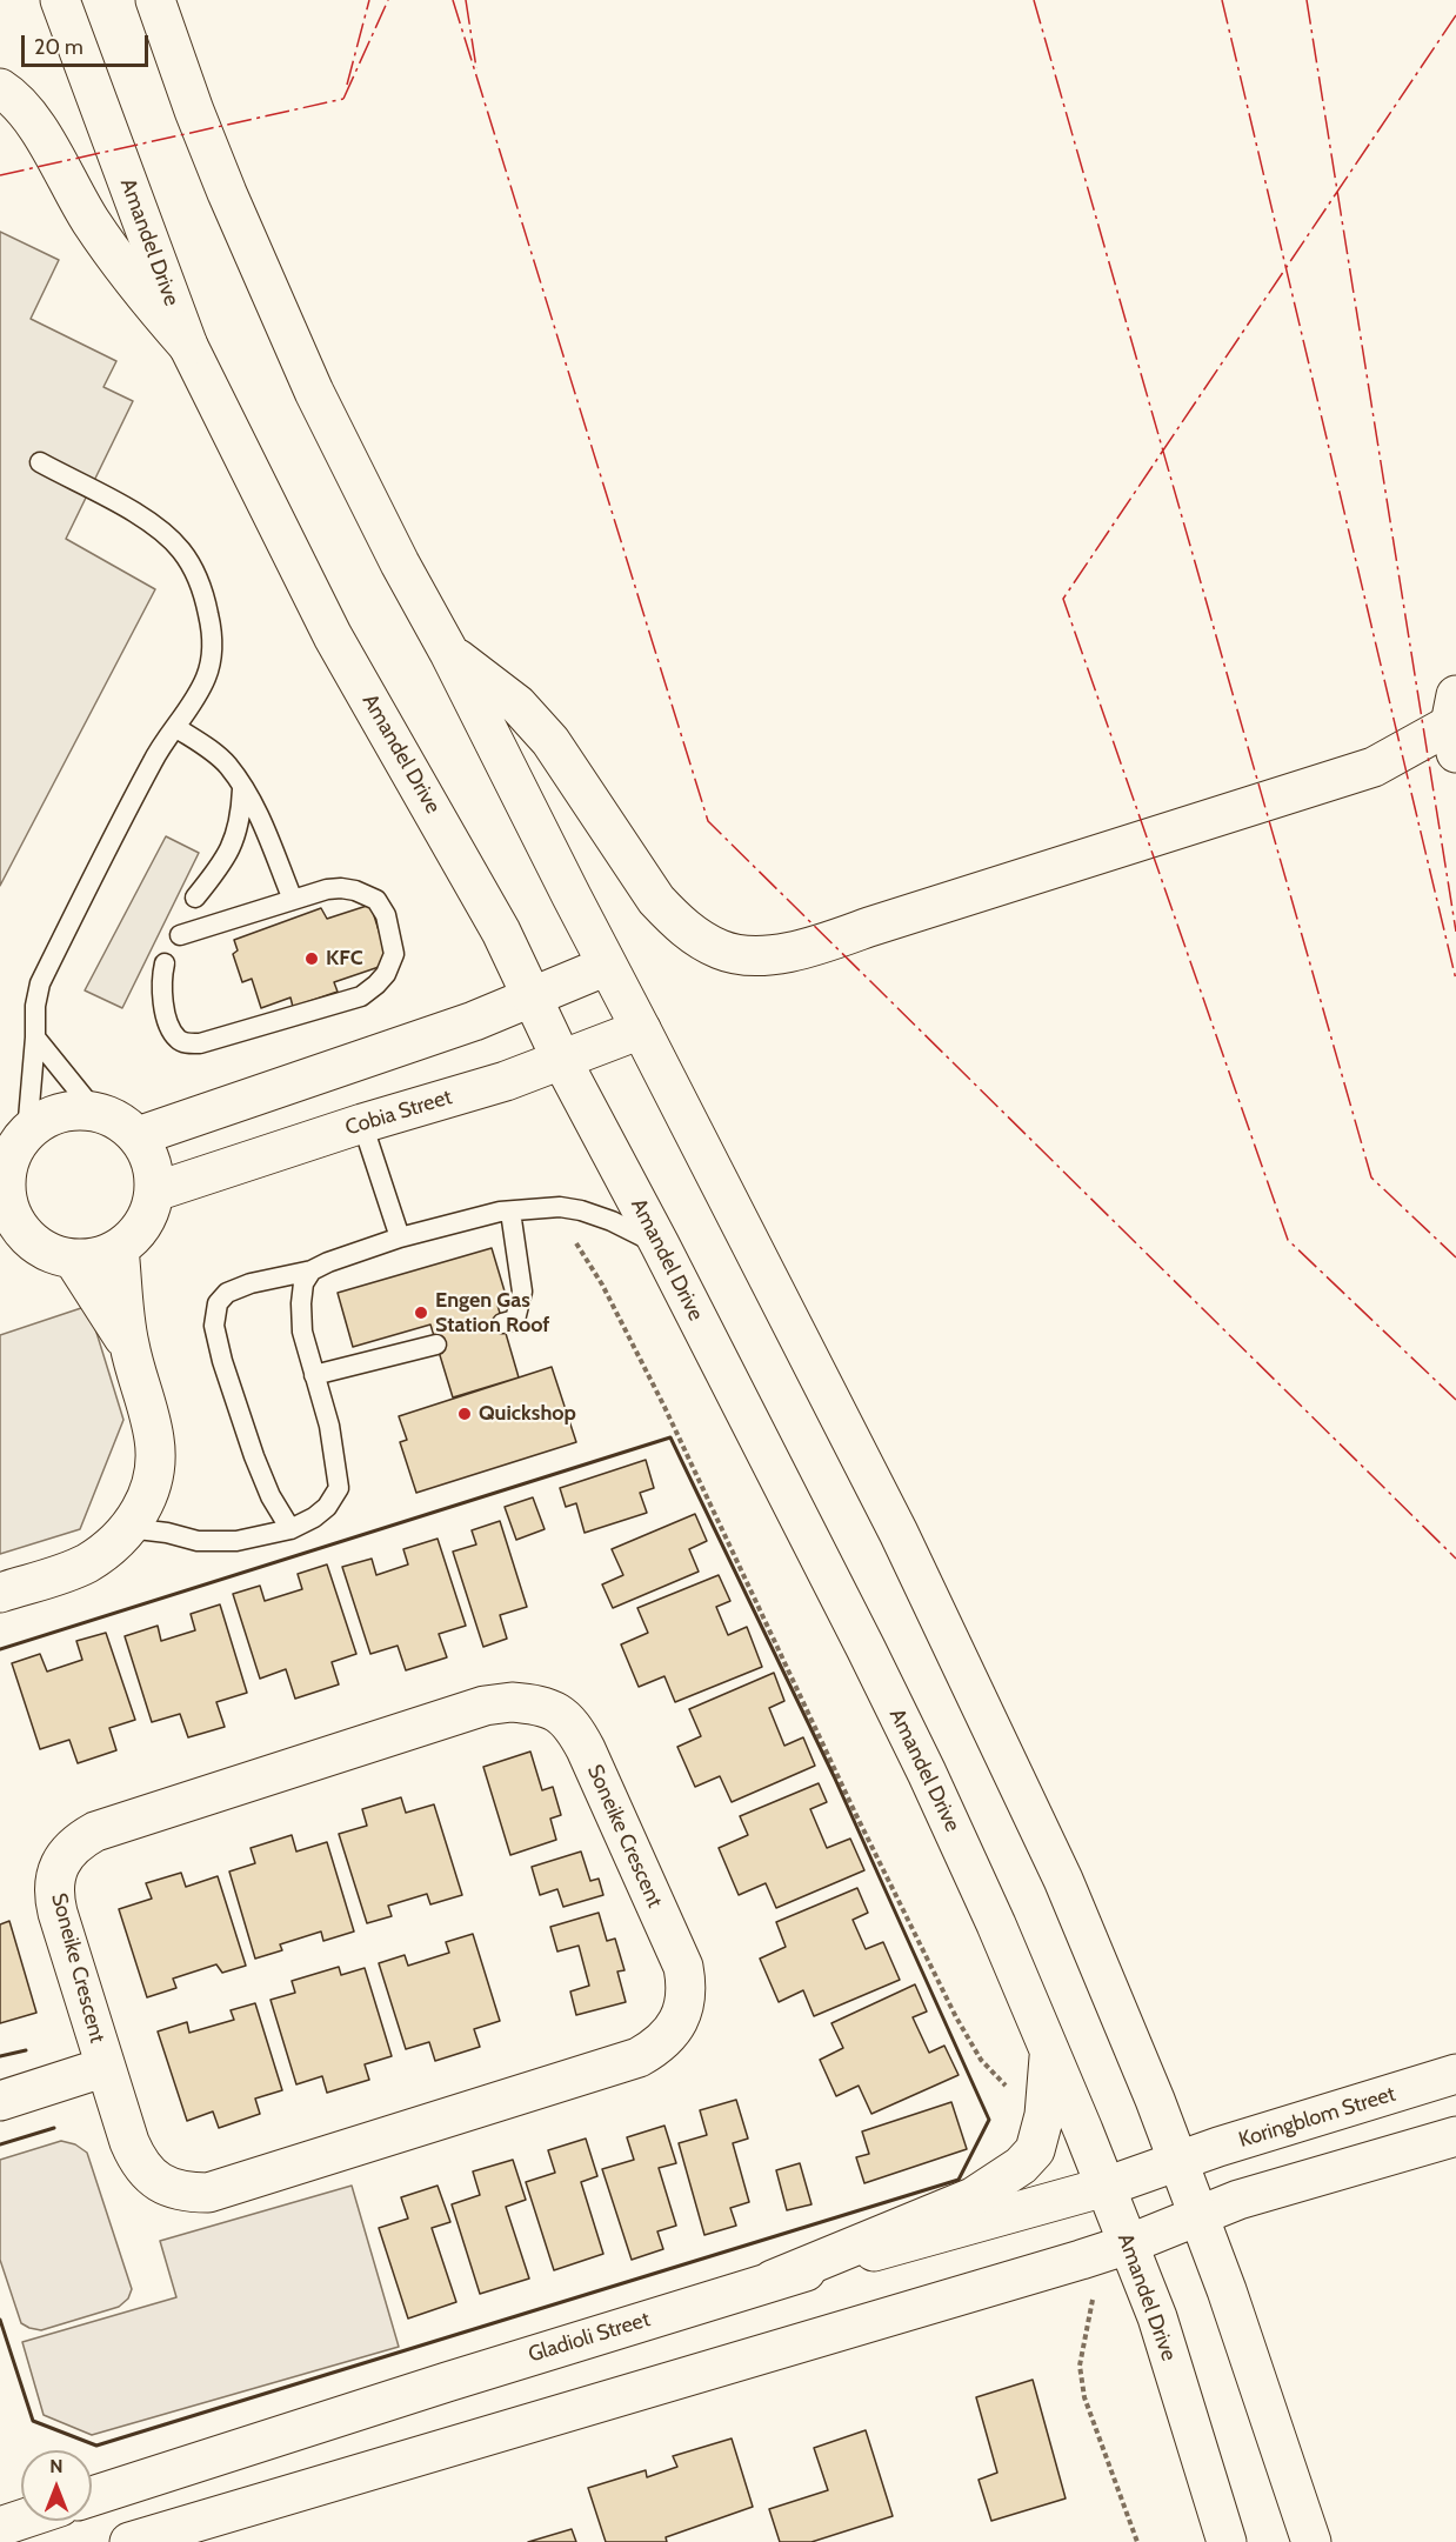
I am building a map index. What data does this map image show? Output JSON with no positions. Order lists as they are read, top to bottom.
{
  "streets": {
    "street": [
      "Amandel Drive",
      "Cobia Street",
      "Soneike Crescent",
      "Koringblom Street",
      "Gladioli Street"
    ]
  },
  "crossings": [
    ["Amandel Drive", "Cobia Street"],
    ["Amandel Drive", "Koringblom Street"],
    ["Amandel Drive", "Gladioli Street"],
    ["Koringblom Street", "Gladioli Street"]
  ],
  "places": ["KFC", "Engen Gas Station Roof", "Quickshop"],
  "scale_bar": "20 m",
  "north": "top"
}
